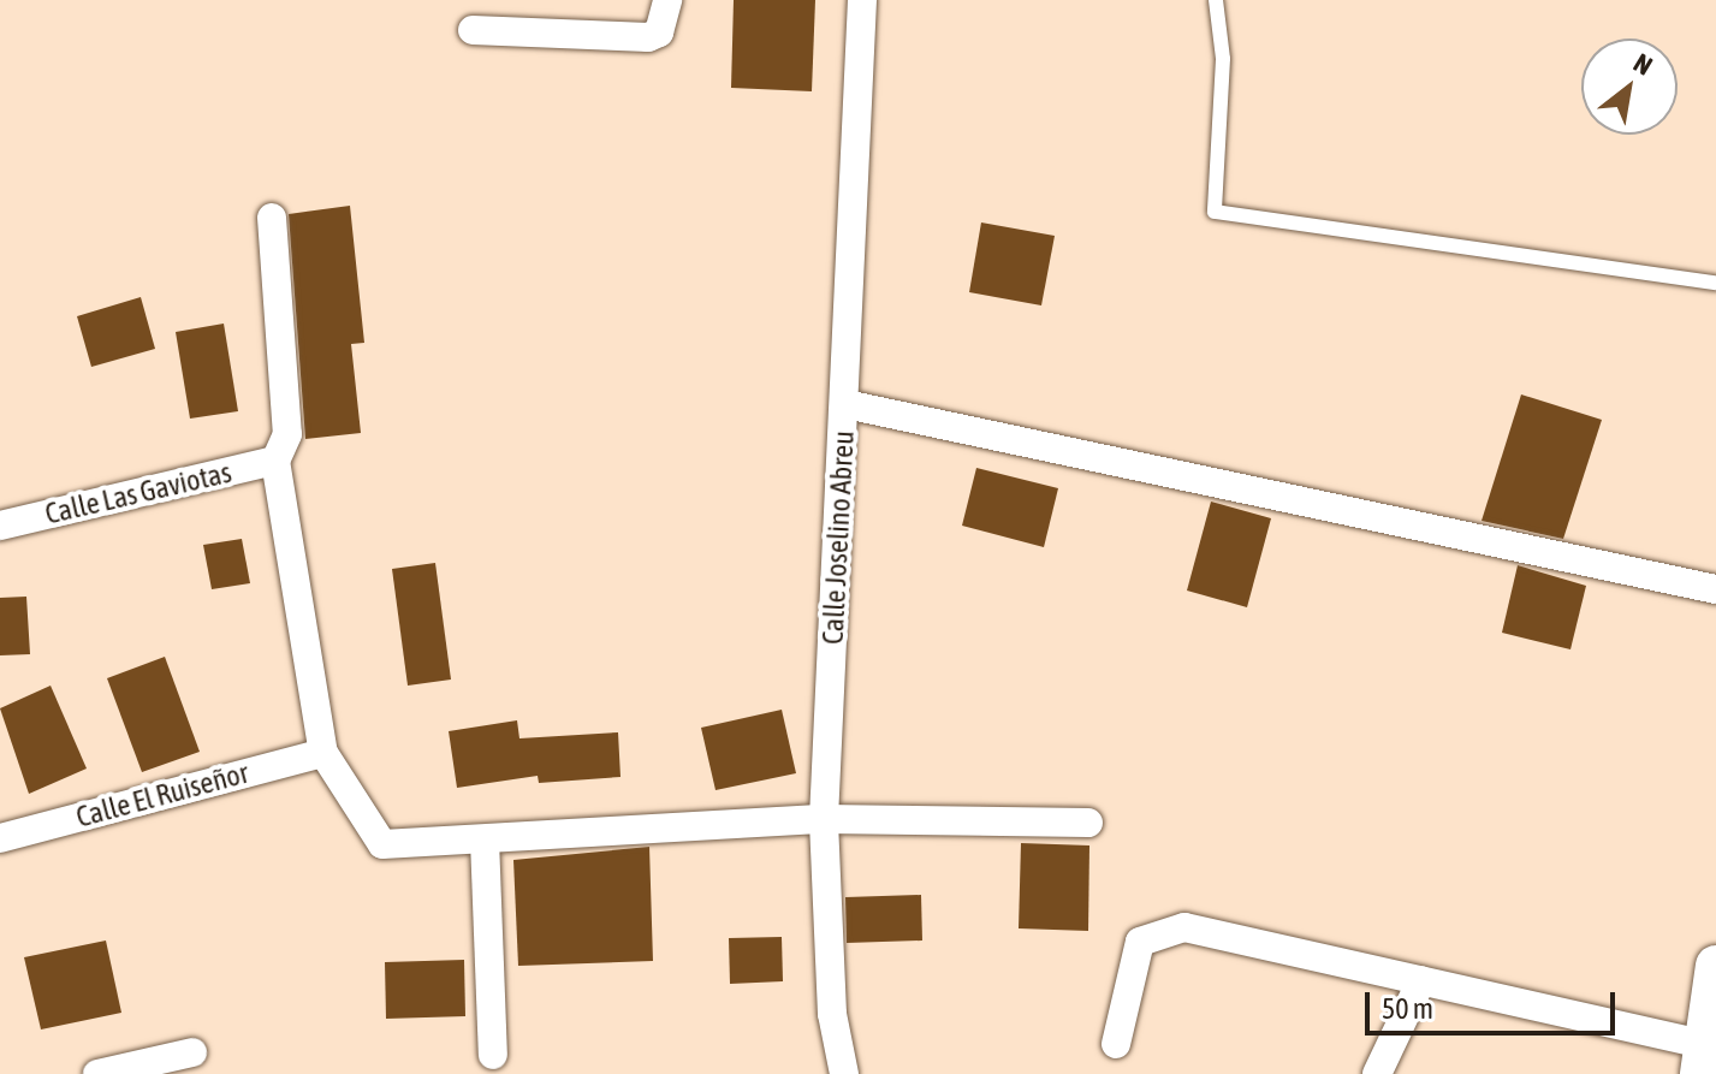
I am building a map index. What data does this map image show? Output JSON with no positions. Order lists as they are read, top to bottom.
{
  "streets": {
    "street": ["Calle Las Gaviotas", "Calle Joselino Abreu", "Calle El Ruiseñor"]
  },
  "scale_bar": "50 m",
  "north": "top right"
}
